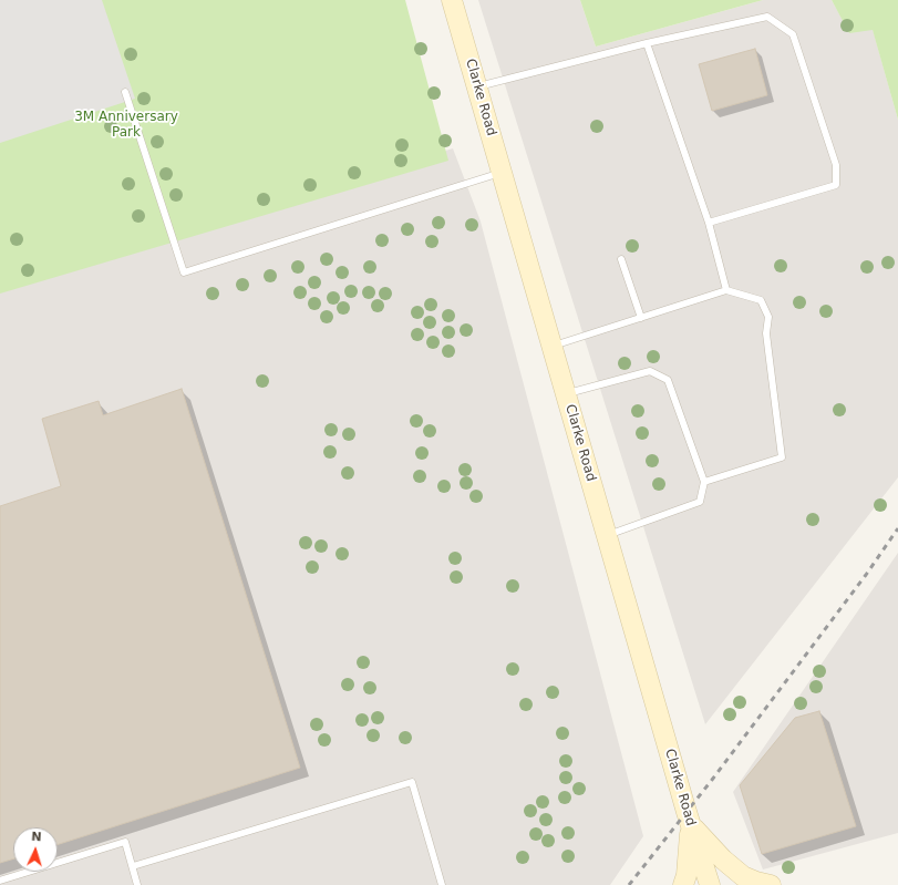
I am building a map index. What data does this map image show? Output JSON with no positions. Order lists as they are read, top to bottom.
{
  "streets": {
    "main road": ["Clarke Road"]
  },
  "parks": ["3M Anniversary Park"],
  "north": "top"
}
